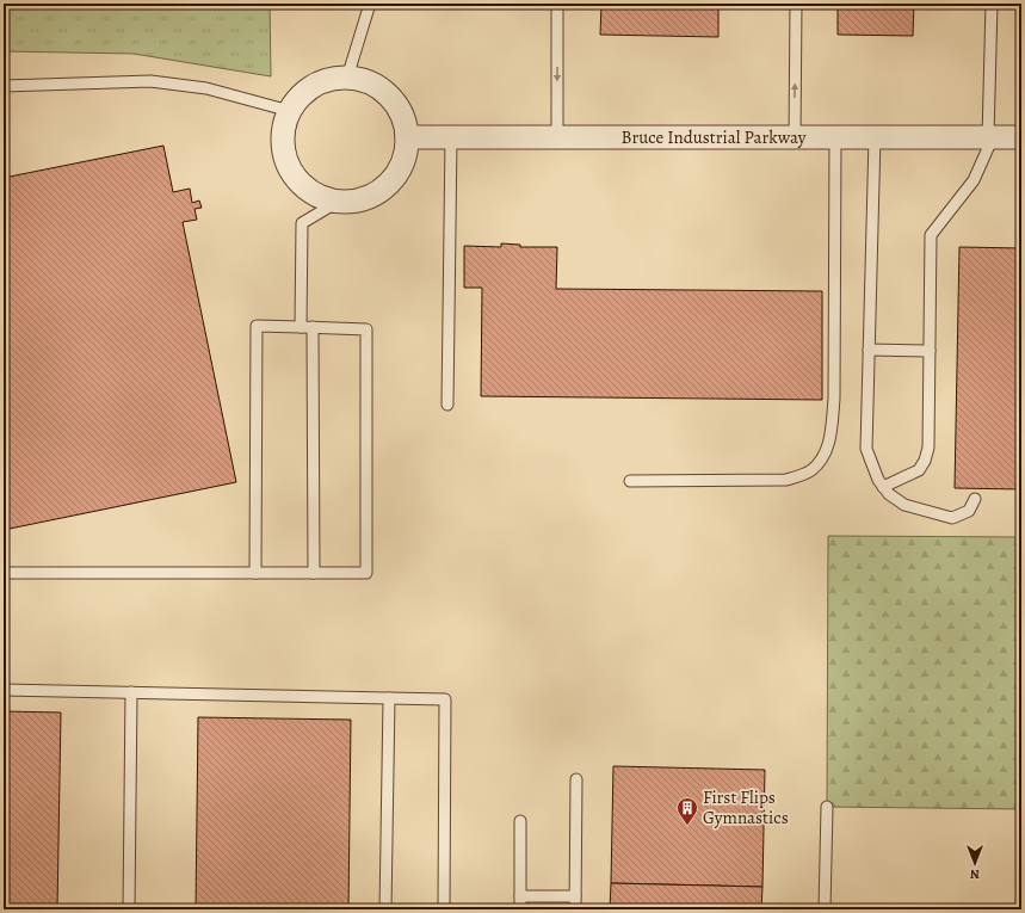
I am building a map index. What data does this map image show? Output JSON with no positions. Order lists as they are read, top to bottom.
{
  "streets": {
    "street": ["Bruce Industrial Parkway"]
  },
  "places": {
    "building": ["First Flips Gymnastics"]
  },
  "north": "bottom"
}
